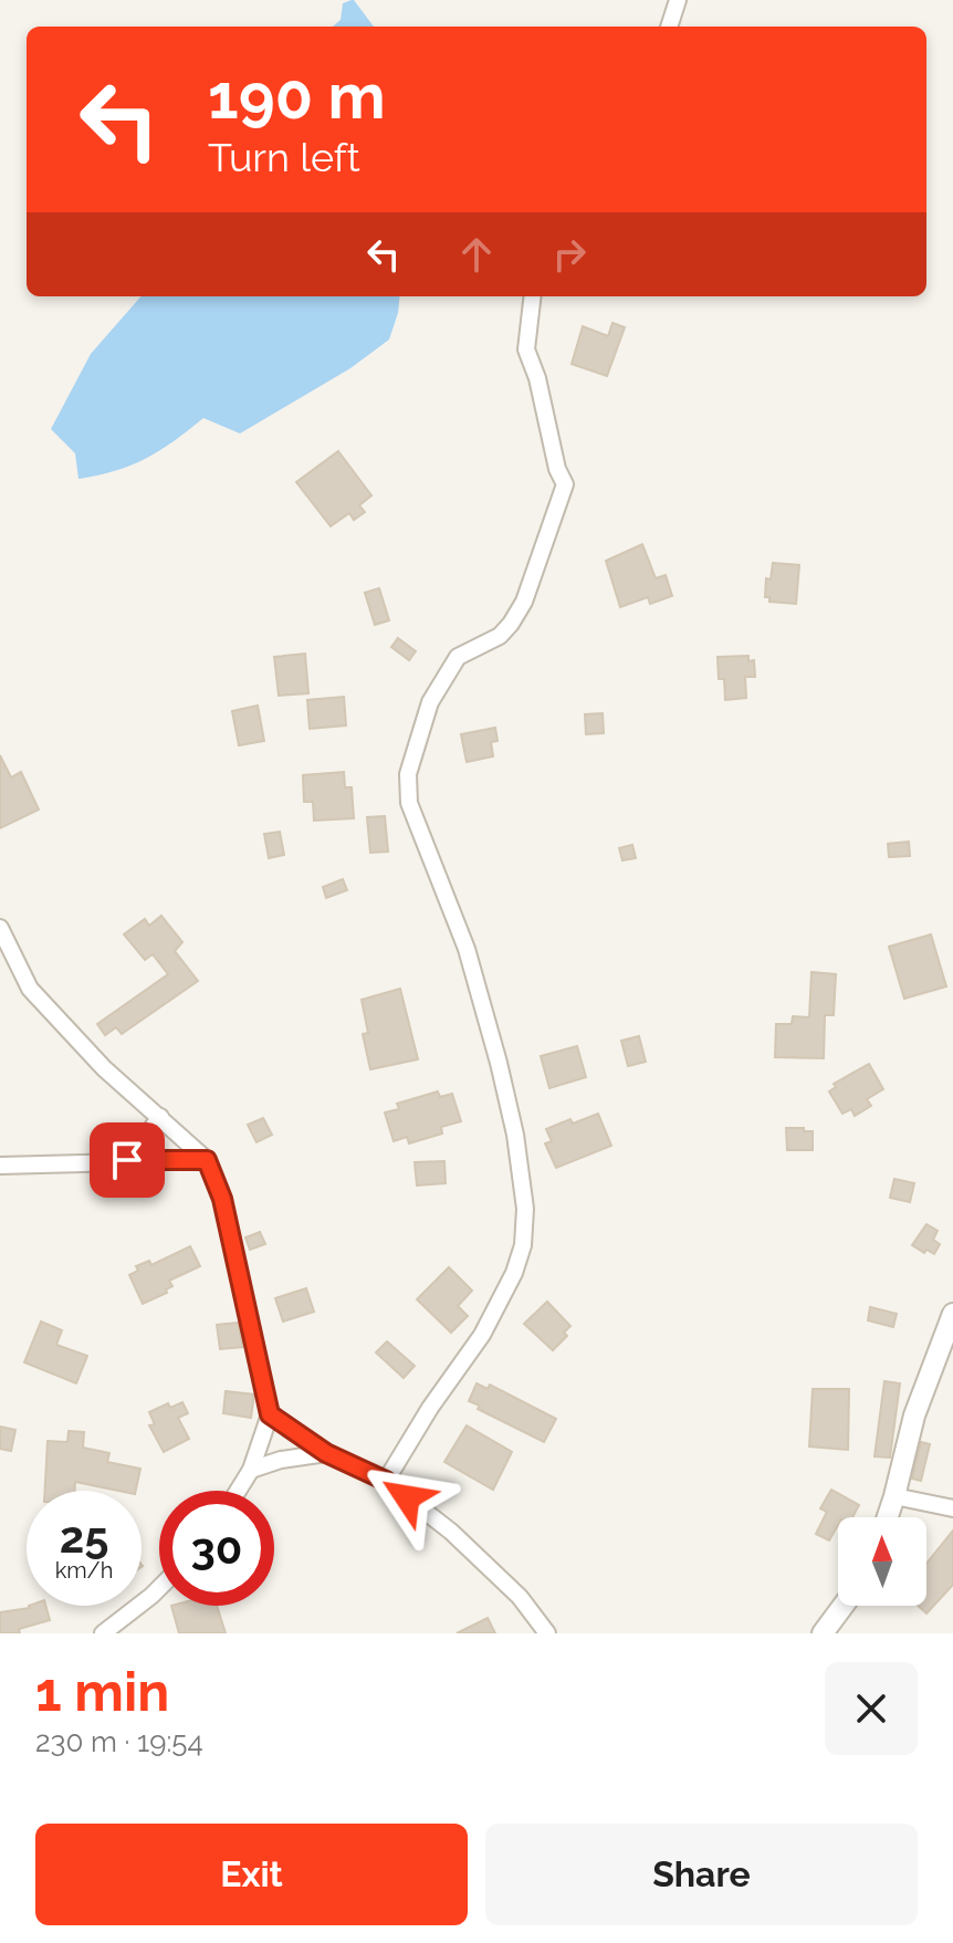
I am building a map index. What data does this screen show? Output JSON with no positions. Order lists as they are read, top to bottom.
{
  "north": "top",
  "page": {
    "turn": ["190 m", "Turn left"],
    "speed": "25 km/h",
    "limit": "30",
    "heading": ["1 min", "230 m · 19:54"],
    "buttons": ["Exit", "Share"]
  }
}
